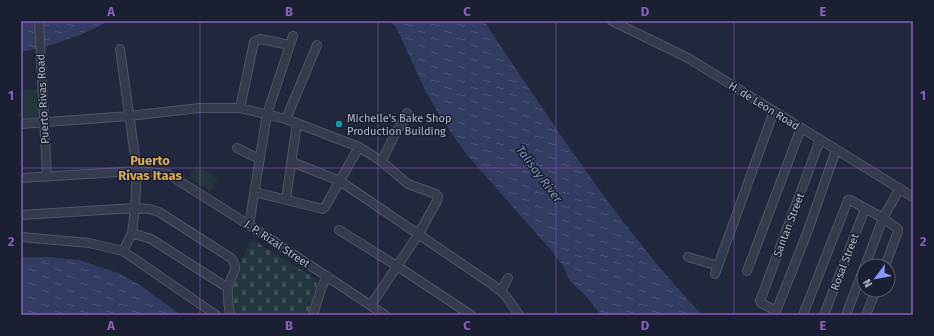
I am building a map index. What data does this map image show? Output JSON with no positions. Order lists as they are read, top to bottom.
{
  "streets": {
    "street": [
      "Puerto Rivas Road",
      "H. de Leon Road",
      "Santan Street",
      "J. P. Rizal Street",
      "Rosal Street"
    ]
  },
  "crossings": [
    ["H. de Leon Road", "Santan Street"]
  ],
  "districts": ["Puerto Rivas Itaas"],
  "water": ["Talisay River"],
  "places": ["Michelle's Bake Shop Production Building"],
  "north": "bottom left",
  "grid": {
    "columns": [
      "A",
      "B",
      "C",
      "D",
      "E"
    ],
    "rows": ["1", "2"]
  }
}
